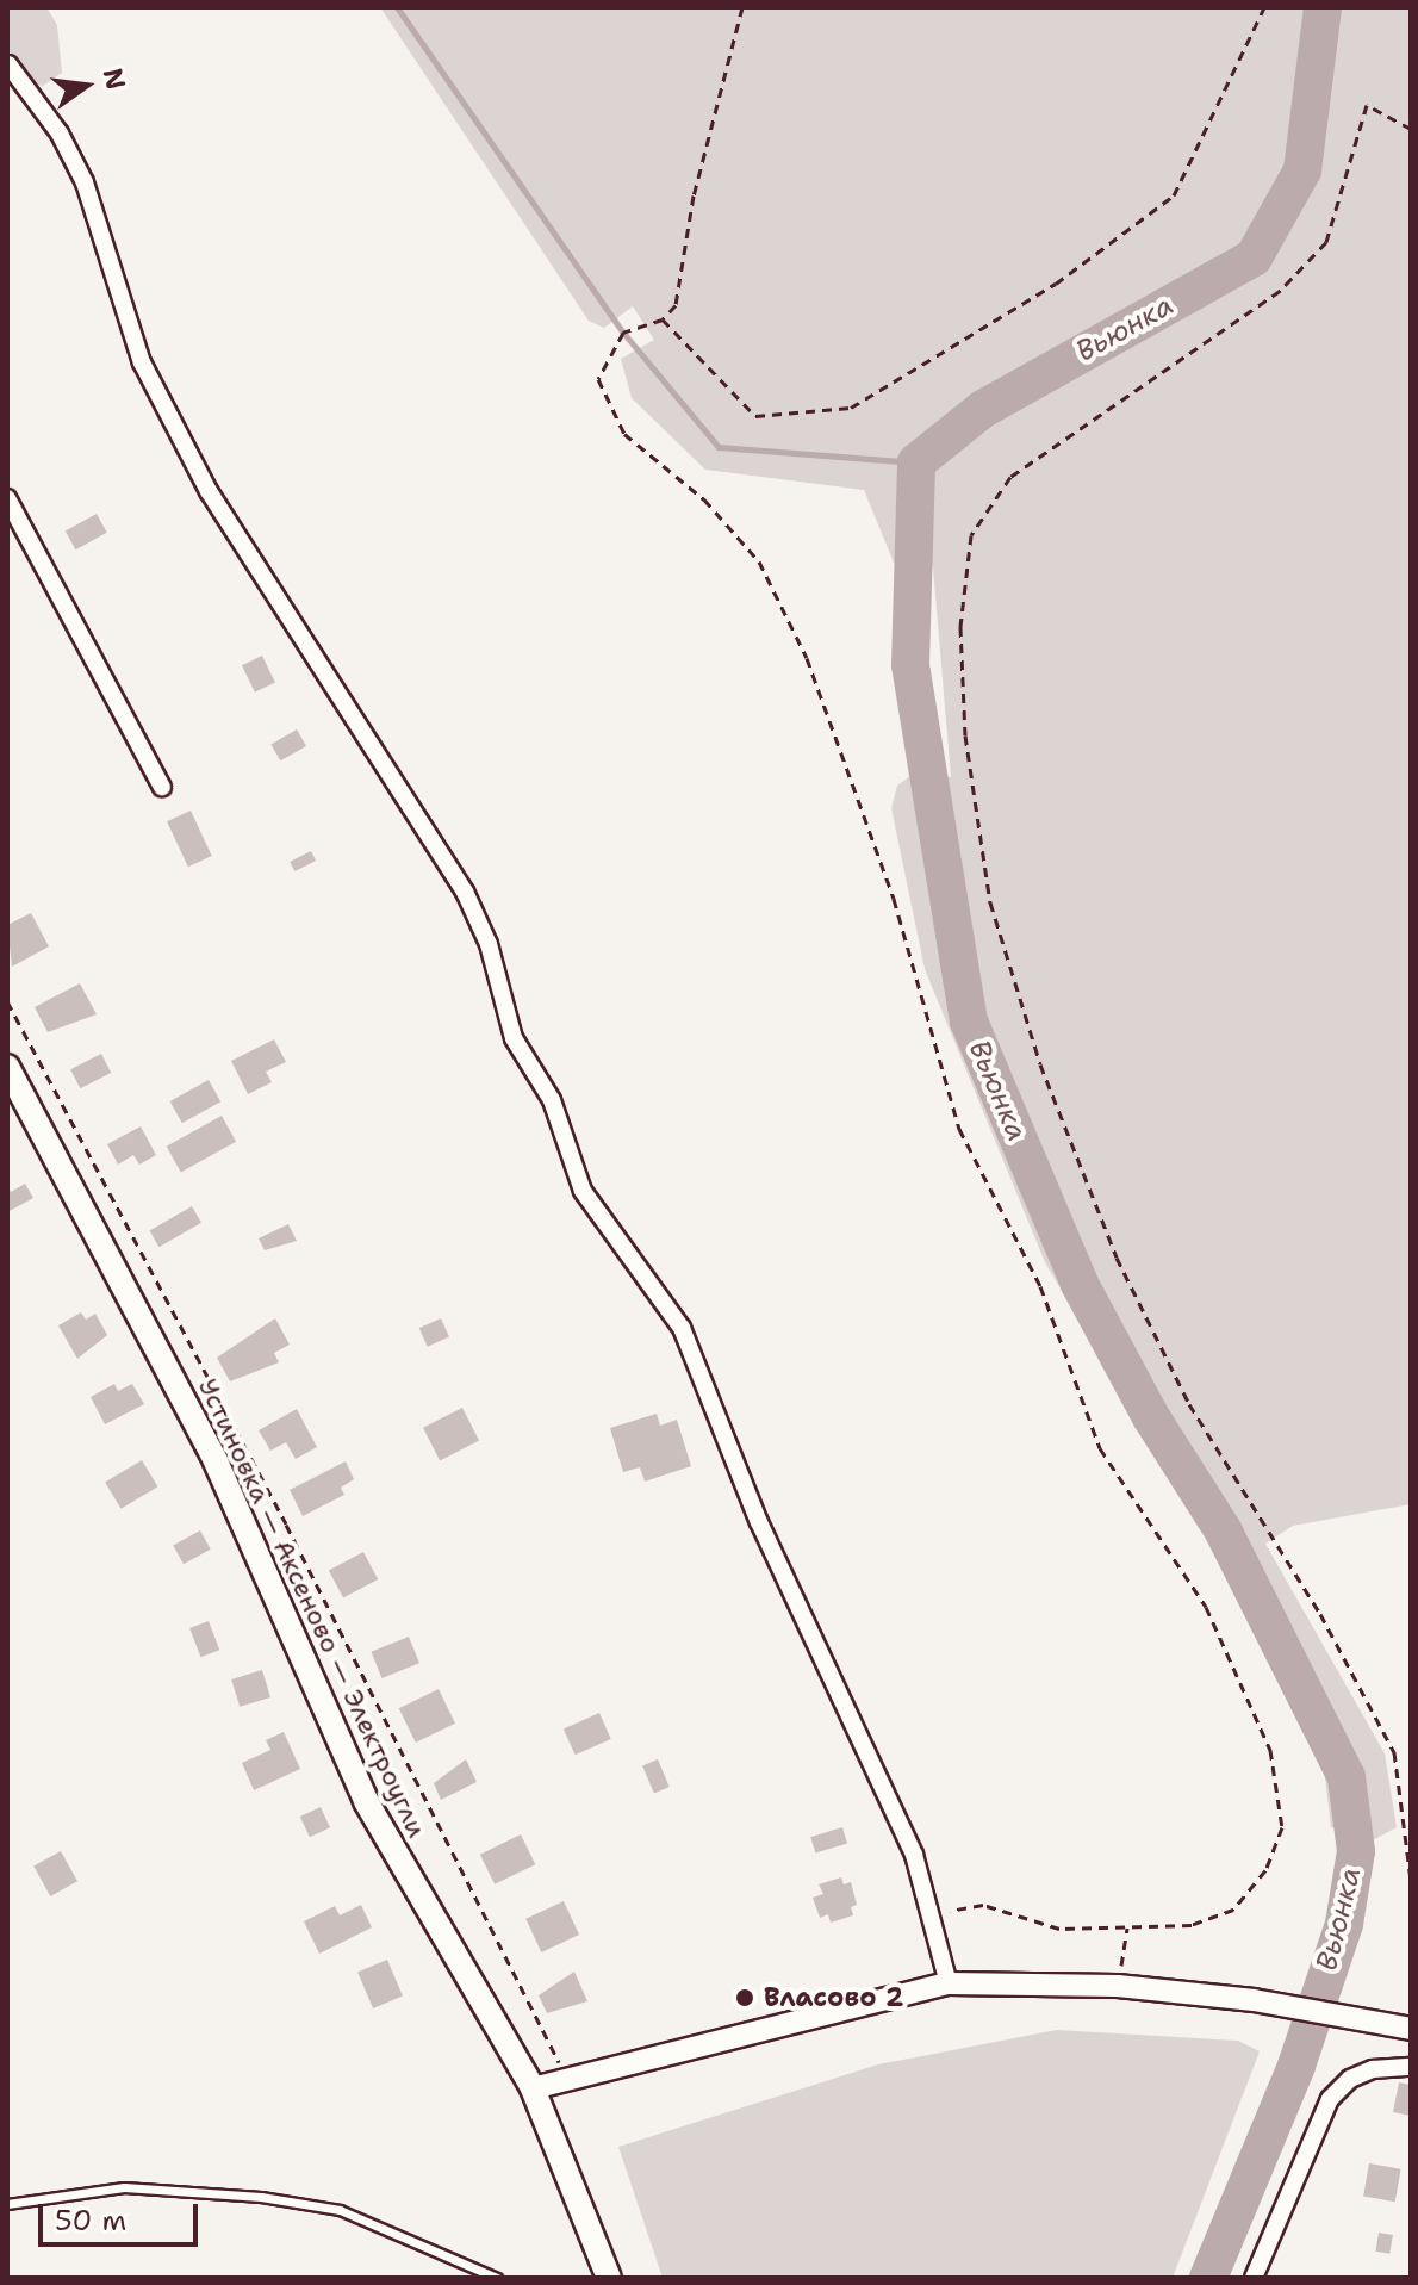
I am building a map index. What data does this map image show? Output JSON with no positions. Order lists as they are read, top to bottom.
{
  "streets": {
    "main road": ["Устиновка — Аксеново — Электроугли"]
  },
  "water": ["Вьюнка"],
  "places": ["Власово 2"],
  "scale_bar": "50 m",
  "north": "right"
}
